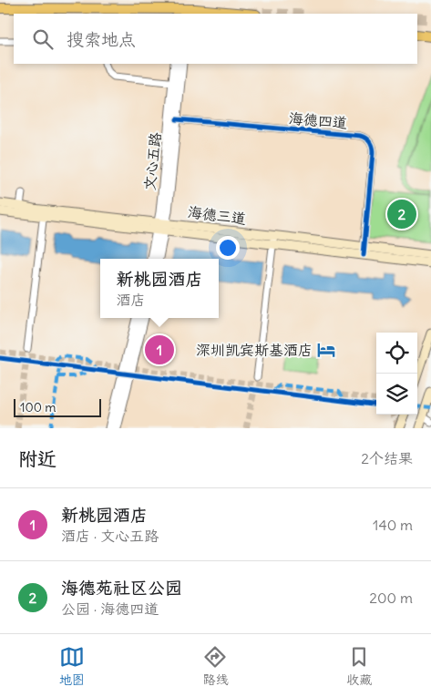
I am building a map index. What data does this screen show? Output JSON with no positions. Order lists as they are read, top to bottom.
{
  "streets": {
    "main road": ["海德三道"],
    "street": ["海德四道", "文心五路"]
  },
  "crossings": [
    ["海德四道", "文心五路"],
    ["海德四道", "海德三道"],
    ["文心五路", "海德三道"]
  ],
  "places": {
    "hotel": ["深圳凯宾斯基酒店"]
  },
  "scale_bar": "100 m",
  "page": {
    "search": "搜索地点",
    "pins": ["2", "1"],
    "popup": ["新桃园酒店", "酒店"],
    "scale": "100 m",
    "heading": ["附近", "2个结果"],
    "list": [
      {
        "mark": "1",
        "name": "新桃园酒店",
        "note": "酒店 · 文心五路",
        "value": "140 m"
      },
      {
        "mark": "2",
        "name": "海德苑社区公园",
        "note": "公园 · 海德四道",
        "value": "200 m"
      }
    ],
    "nav": ["地图", "路线", "收藏"]
  }
}
